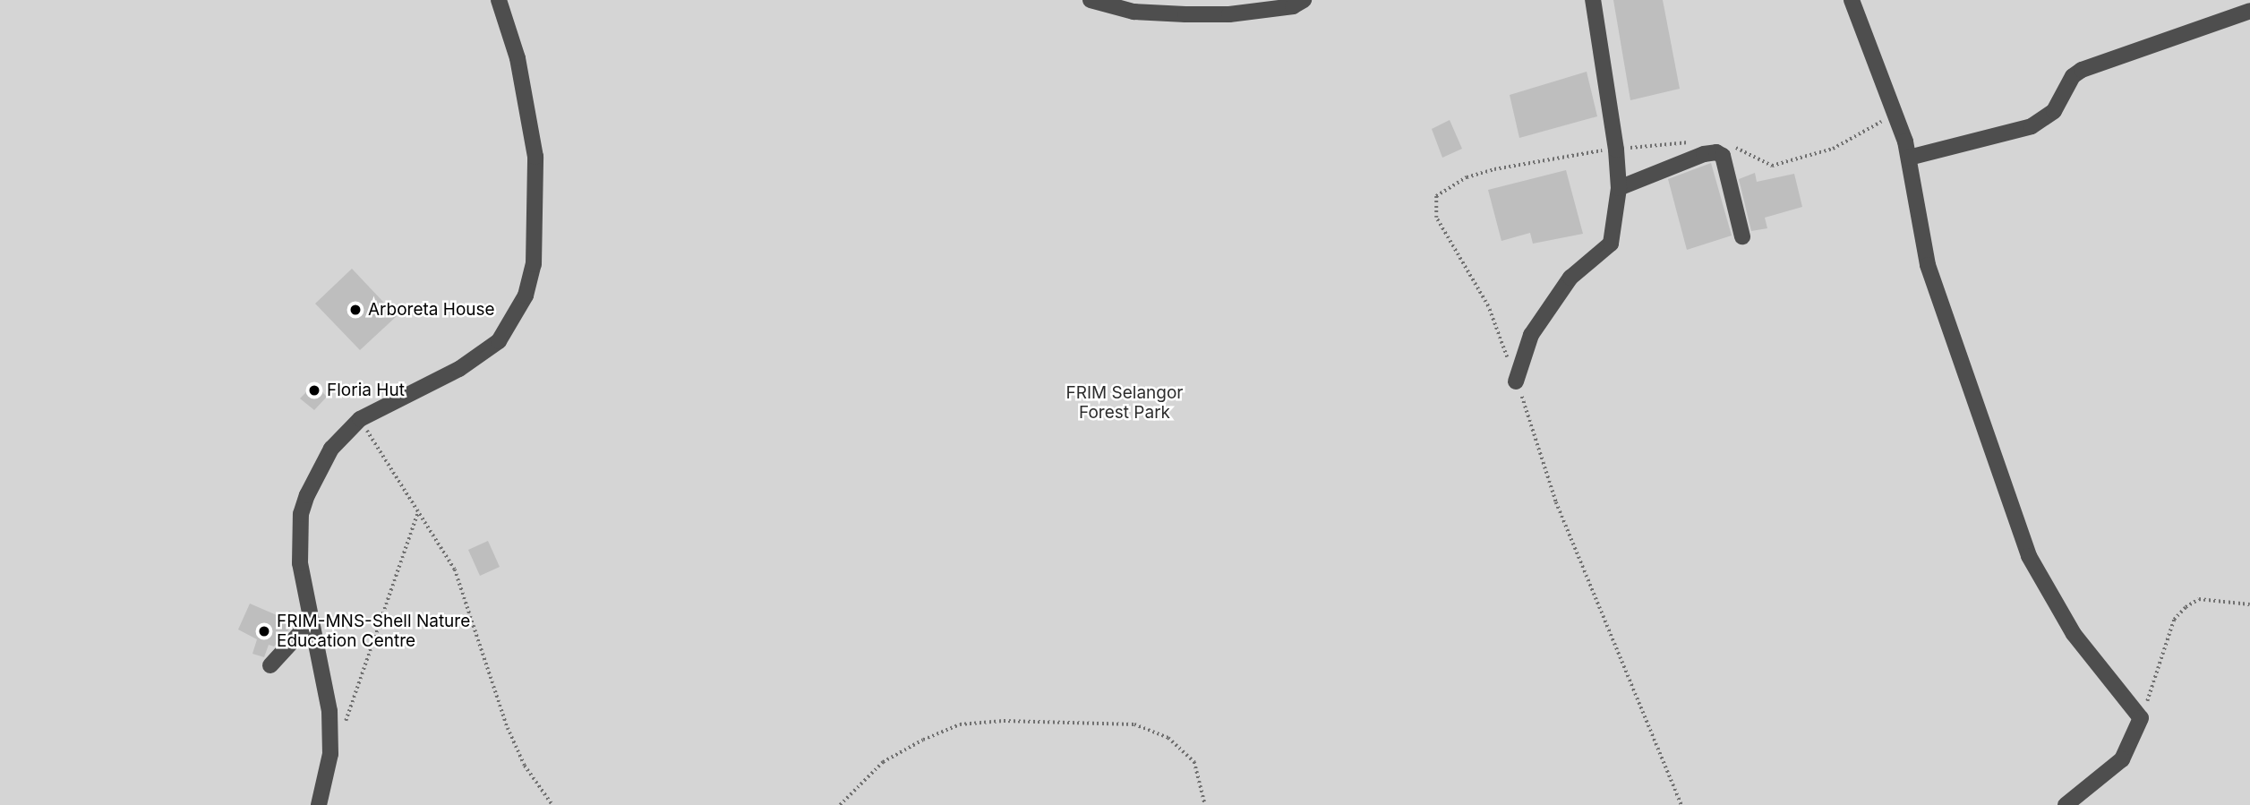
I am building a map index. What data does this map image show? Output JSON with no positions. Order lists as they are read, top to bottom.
{
  "parks": ["FRIM Selangor Forest Park"],
  "places": ["Arboreta House", "Floria Hut", "FRIM-MNS-Shell Nature Education Centre"]
}
